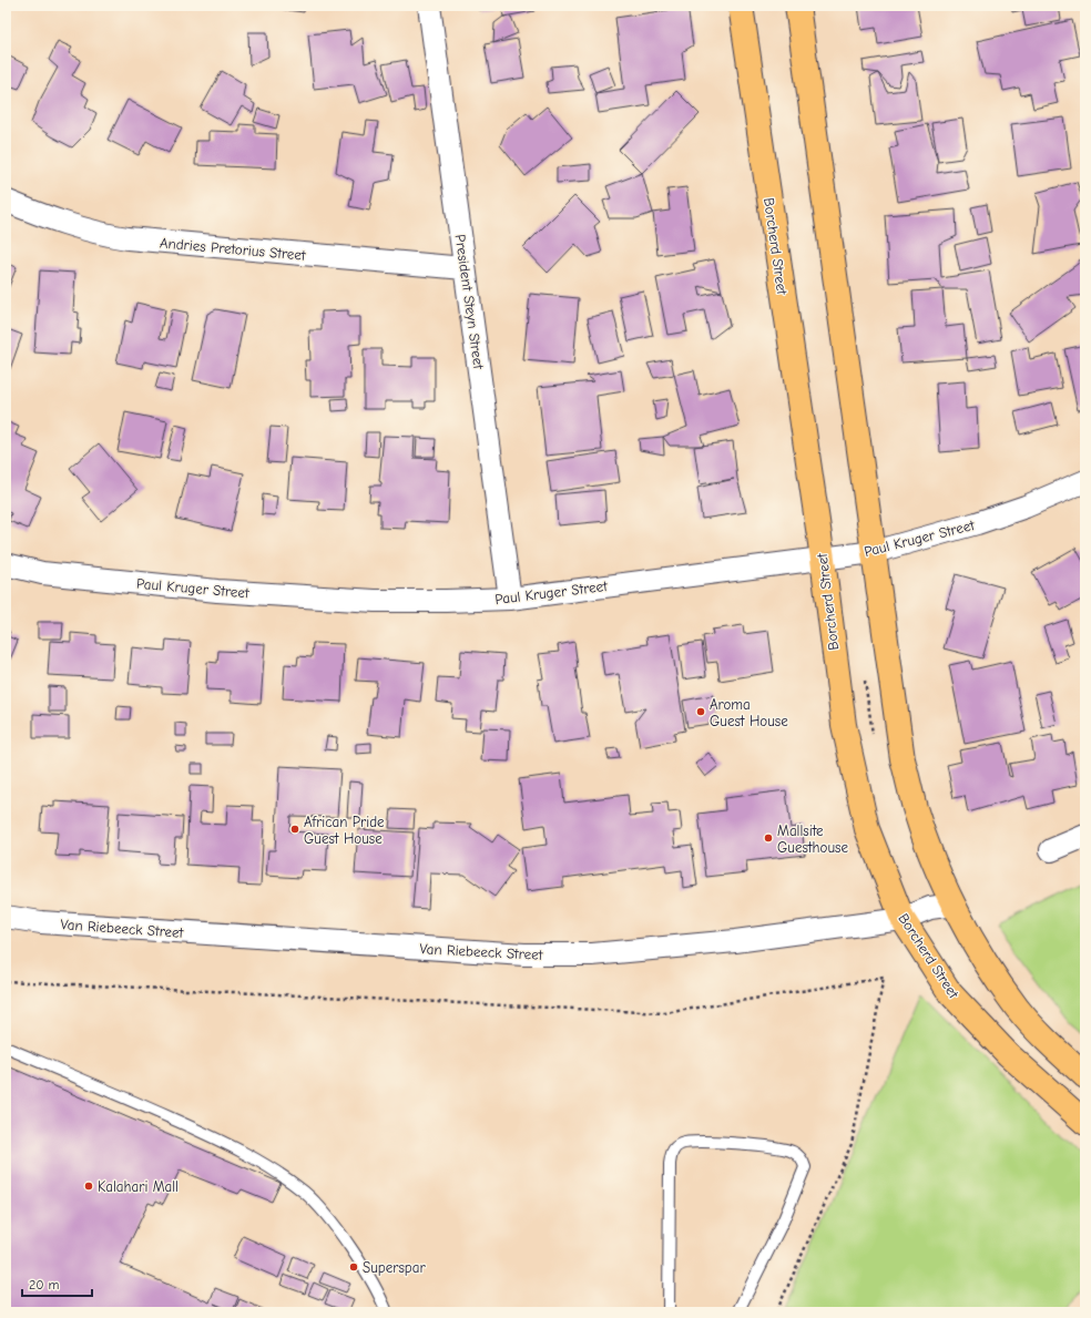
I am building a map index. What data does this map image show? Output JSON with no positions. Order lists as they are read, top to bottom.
{
  "streets": {
    "highway": ["Borcherd Street"],
    "street": [
      "Andries Pretorius Street",
      "President Steyn Street",
      "Paul Kruger Street",
      "Van Riebeeck Street"
    ]
  },
  "crossings": [
    ["Borcherd Street", "Paul Kruger Street"],
    ["Borcherd Street", "Van Riebeeck Street"],
    ["Andries Pretorius Street", "President Steyn Street"],
    ["President Steyn Street", "Paul Kruger Street"]
  ],
  "places": [
    "Aroma Guest House",
    "African Pride Guest House",
    "Mallsite Guesthouse",
    "Kalahari Mall",
    "Superspar"
  ],
  "scale_bar": "20 m"
}
